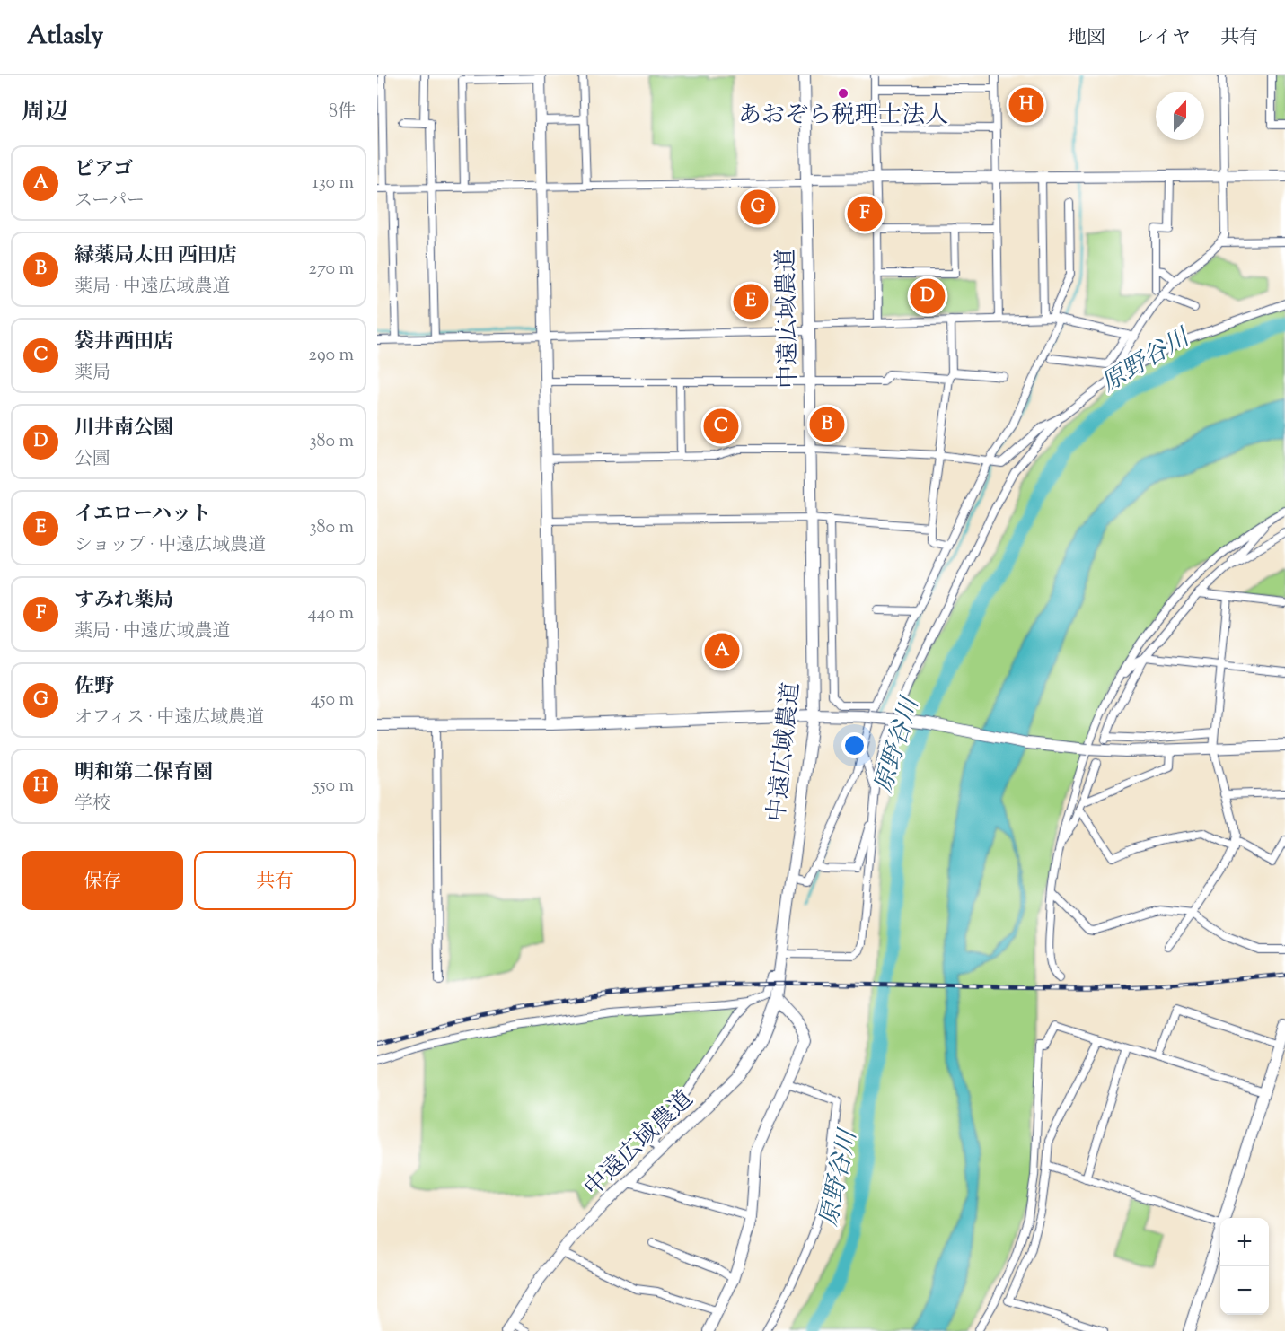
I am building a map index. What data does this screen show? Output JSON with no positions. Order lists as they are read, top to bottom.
{
  "streets": {
    "street": ["中遠広域農道"]
  },
  "water": ["原野谷川"],
  "places": ["あおぞら税理士法人"],
  "north": "top",
  "page": {
    "header": "Atlasly",
    "nav": ["地図", "レイヤ", "共有"],
    "heading": ["周辺", "8件"],
    "pins": [
      "H",
      "G",
      "F",
      "D",
      "E",
      "B",
      "C",
      "A"
    ],
    "list": [
      {
        "mark": "A",
        "name": "ピアゴ",
        "note": "スーパー",
        "value": "130 m"
      },
      {
        "mark": "B",
        "name": "緑薬局太田 西田店",
        "note": "薬局 · 中遠広域農道",
        "value": "270 m"
      },
      {
        "mark": "C",
        "name": "袋井西田店",
        "note": "薬局",
        "value": "290 m"
      },
      {
        "mark": "D",
        "name": "川井南公園",
        "note": "公園",
        "value": "380 m"
      },
      {
        "mark": "E",
        "name": "イエローハット",
        "note": "ショップ · 中遠広域農道",
        "value": "380 m"
      },
      {
        "mark": "F",
        "name": "すみれ薬局",
        "note": "薬局 · 中遠広域農道",
        "value": "440 m"
      },
      {
        "mark": "G",
        "name": "佐野",
        "note": "オフィス · 中遠広域農道",
        "value": "450 m"
      },
      {
        "mark": "H",
        "name": "明和第二保育園",
        "note": "学校",
        "value": "550 m"
      }
    ],
    "buttons": ["保存", "共有"],
    "map_buttons": ["+", "−"]
  }
}
